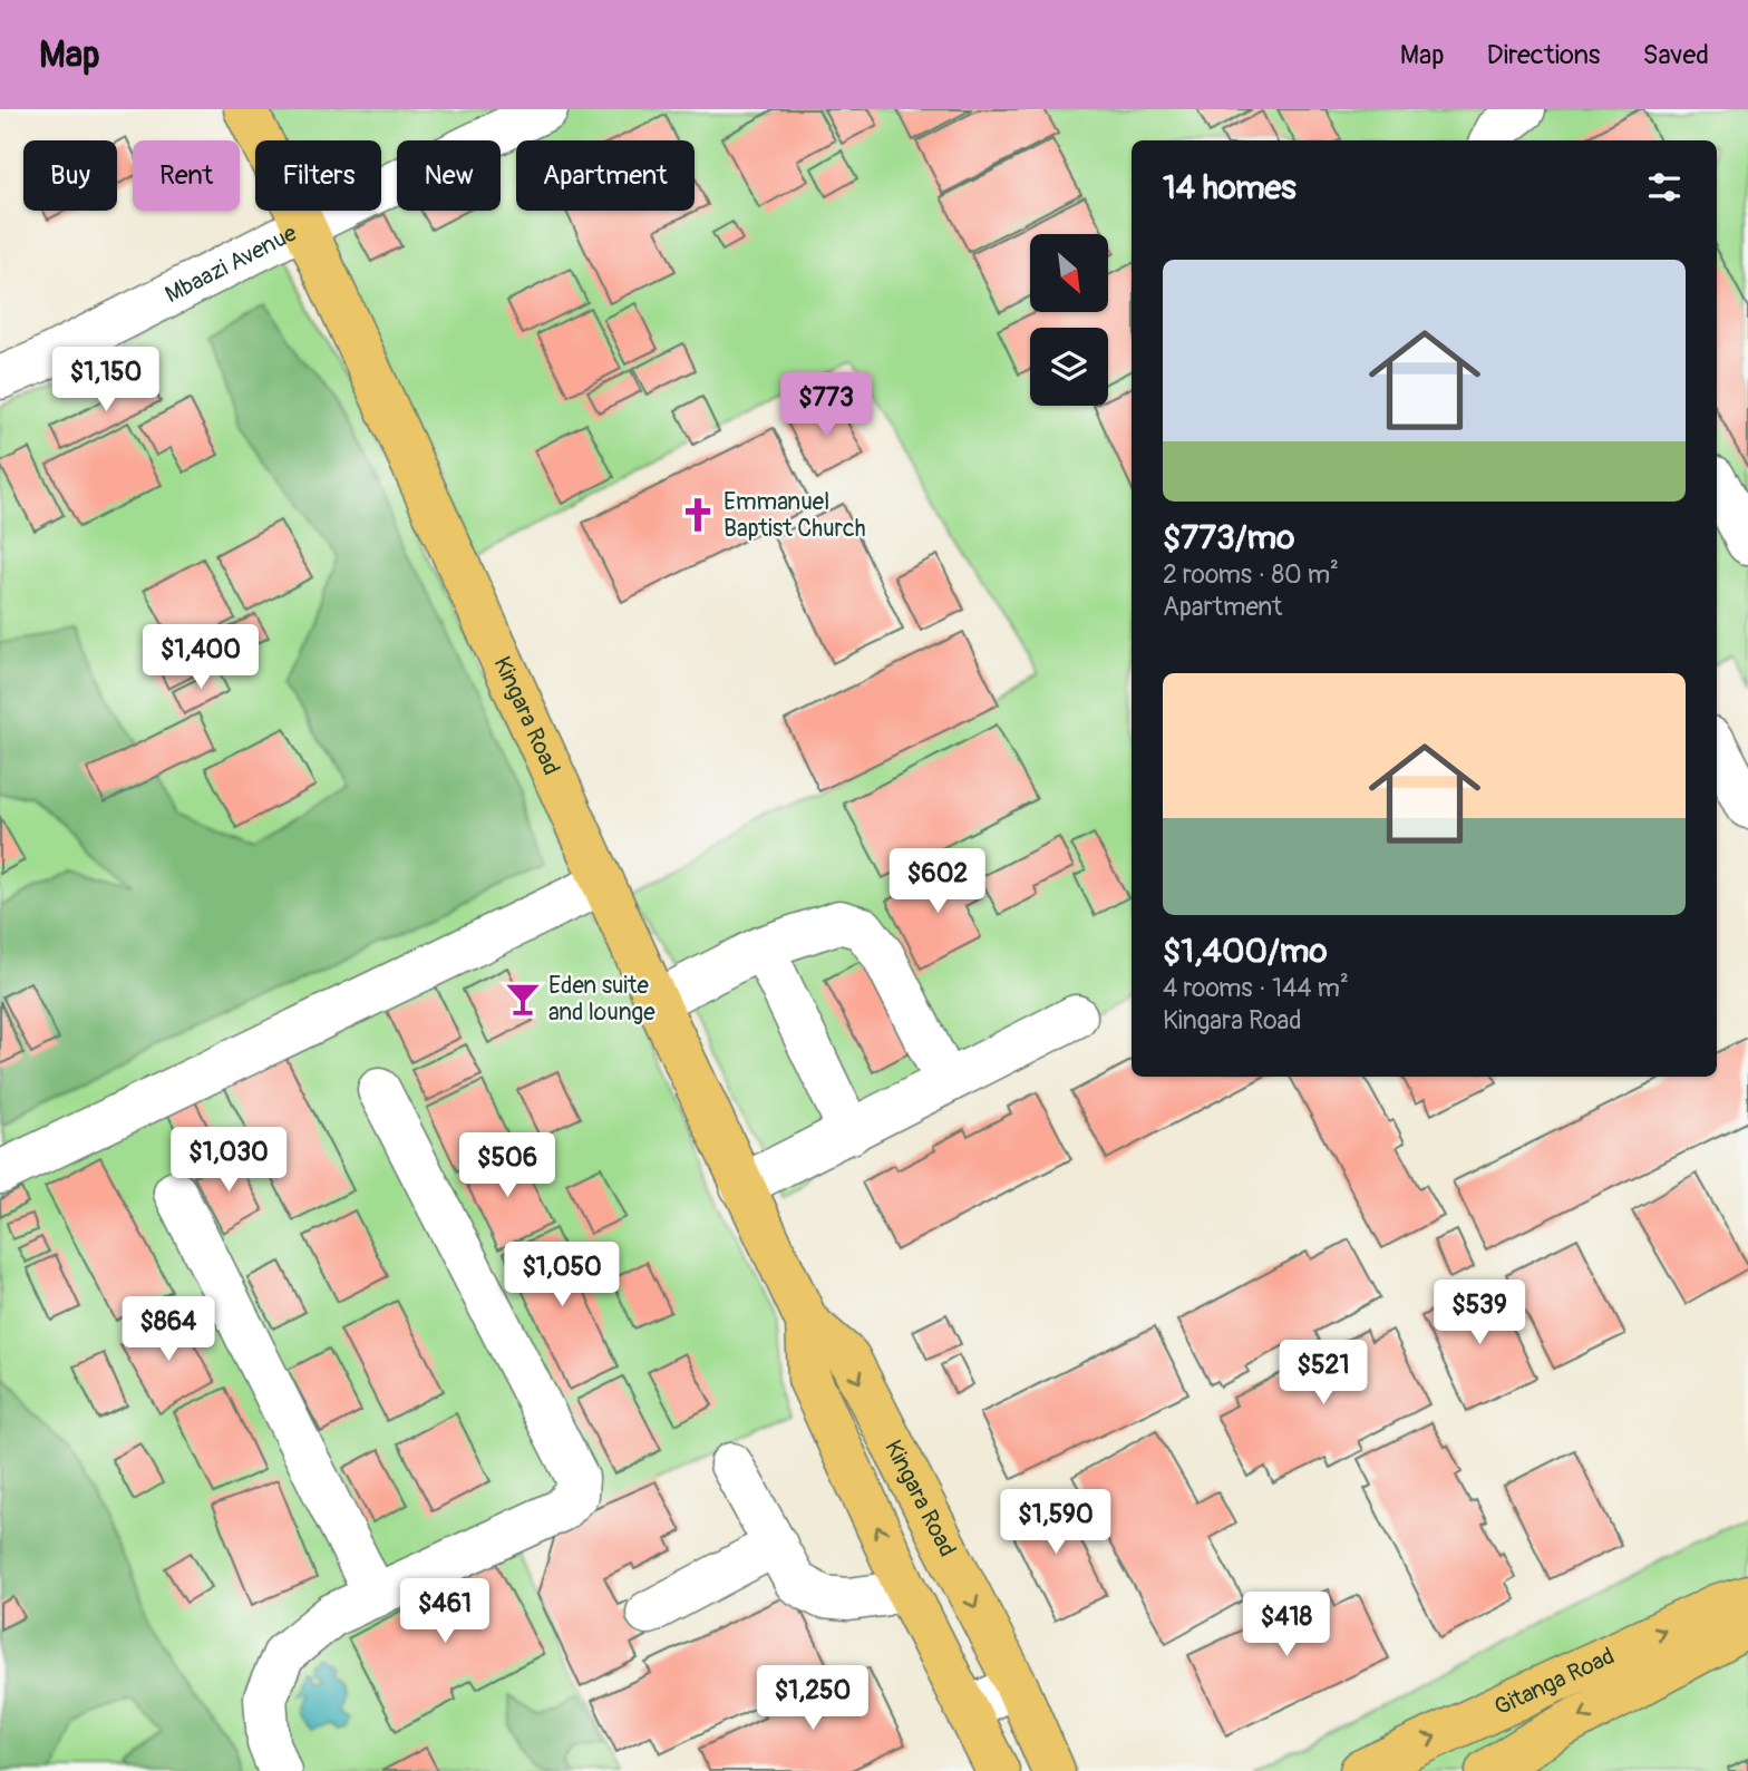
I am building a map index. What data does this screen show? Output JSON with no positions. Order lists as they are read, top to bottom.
{
  "streets": {
    "main road": ["Kingara Road", "Gitanga Road"],
    "street": ["Mbaazi Avenue"]
  },
  "crossings": [
    ["Mbaazi Avenue", "Kingara Road"]
  ],
  "places": {
    "church": ["Emmanuel Baptist Church"],
    "bar": ["Eden suite and lounge"]
  },
  "north": "bottom right",
  "page": {
    "header": "Map",
    "nav": ["Map", "Directions", "Saved"],
    "chip": [
      "Buy",
      "Rent",
      "Filters",
      "New",
      "Apartment"
    ],
    "heading": "14 homes",
    "list": [
      {
        "name": "$773/mo",
        "note": "2 rooms · 80 m² · Apartment"
      },
      {
        "name": "$1,400/mo",
        "note": "4 rooms · 144 m² · Kingara Road"
      }
    ],
    "price": [
      "$1,150",
      "$773",
      "$1,400",
      "$602",
      "$1,030",
      "$506",
      "$1,050",
      "$539",
      "$864",
      "$521",
      "$1,590",
      "$461",
      "$418",
      "$1,250"
    ]
  }
}
